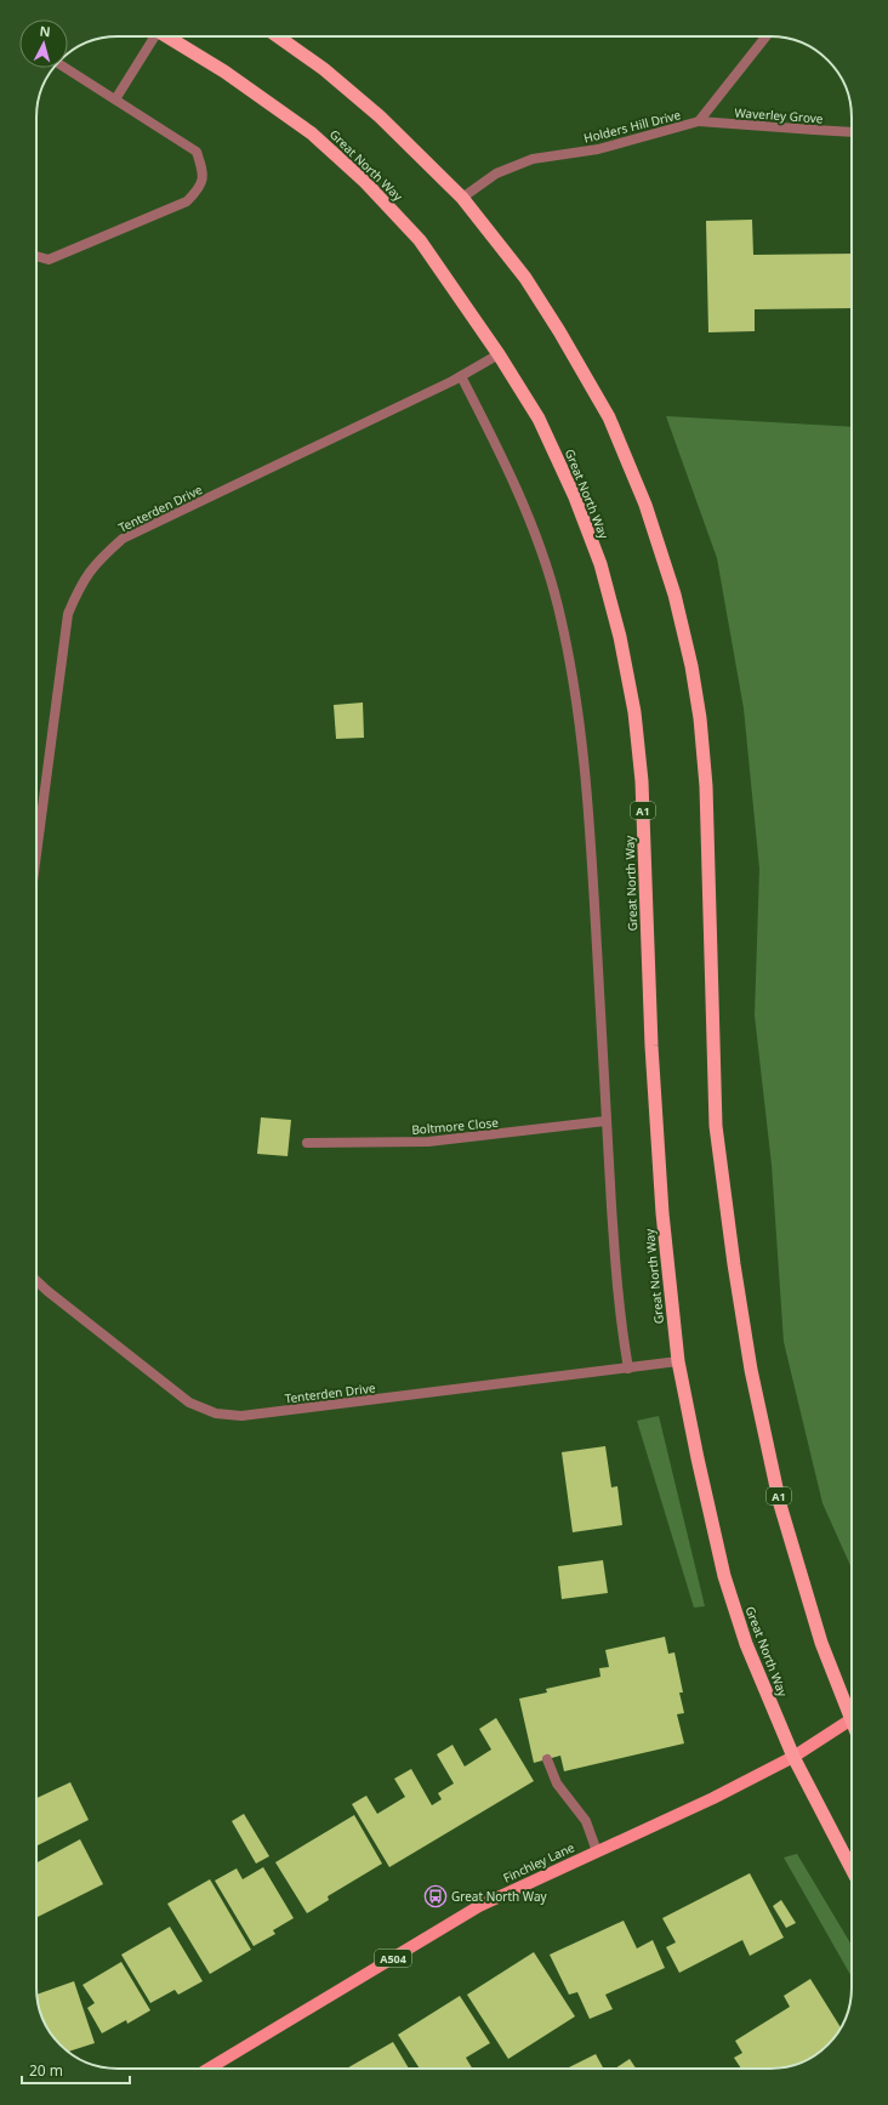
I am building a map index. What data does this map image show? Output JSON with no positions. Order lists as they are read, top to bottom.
{
  "streets": {
    "highway": ["Great North Way", "A1"],
    "main road": ["Finchley Lane", "A504"],
    "street": [
      "Waverley Grove",
      "Holders Hill Drive",
      "Tenterden Drive",
      "Boltmore Close"
    ]
  },
  "crossings": [
    ["Waverley Grove", "Holders Hill Drive"],
    ["Holders Hill Drive", "A1"],
    ["Great North Way", "Tenterden Drive"],
    ["Great North Way", "Finchley Lane"]
  ],
  "places": {
    "bus stop": ["Great North Way"]
  },
  "scale_bar": "20 m",
  "north": "top"
}
